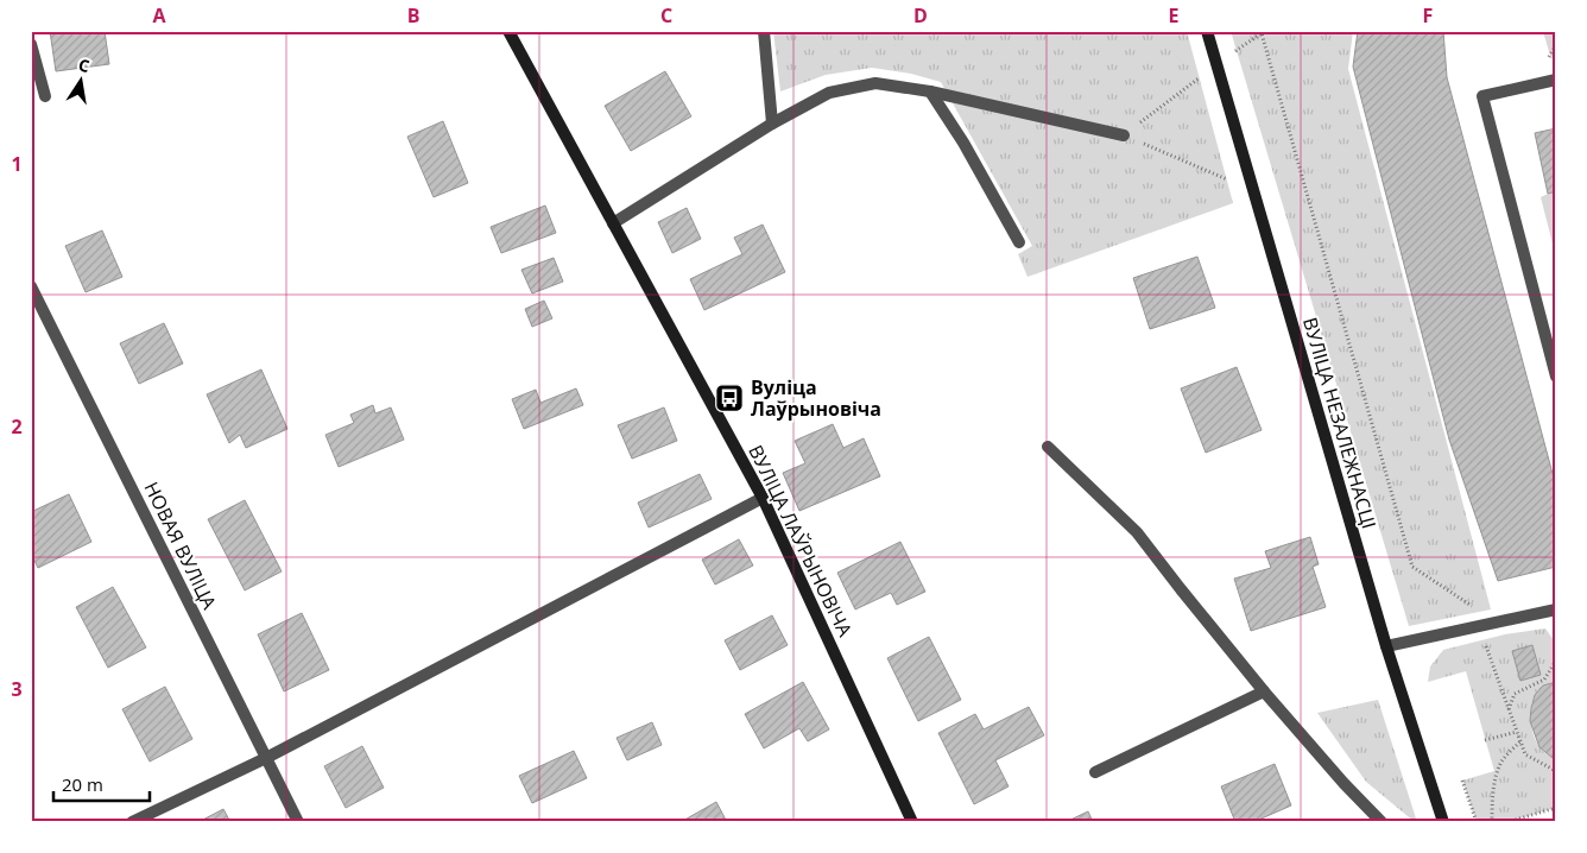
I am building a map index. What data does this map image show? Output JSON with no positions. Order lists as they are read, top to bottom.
{
  "streets": {
    "main road": ["ВУЛІЦА НЕЗАЛЕЖНАСЦІ", "ВУЛІЦА ЛАЎРЫНОВІЧА"],
    "street": ["НОВАЯ ВУЛІЦА"]
  },
  "places": {
    "bus stop": ["Вуліца Лаўрыновіча"]
  },
  "scale_bar": "20 m",
  "north": "top",
  "grid": {
    "columns": [
      "A",
      "B",
      "C",
      "D",
      "E",
      "F"
    ],
    "rows": ["1", "2", "3"]
  }
}
